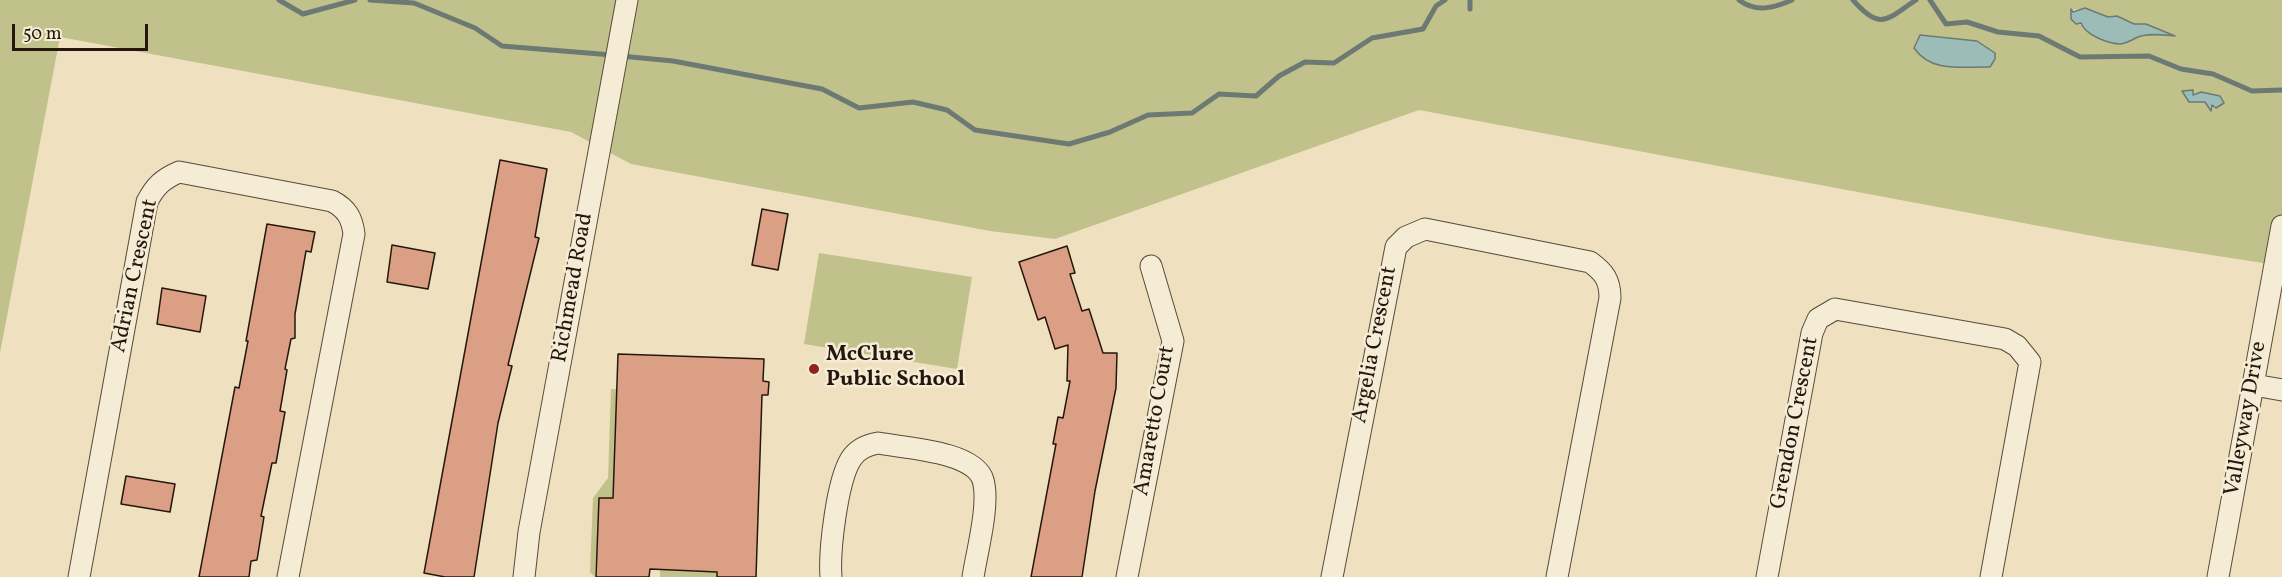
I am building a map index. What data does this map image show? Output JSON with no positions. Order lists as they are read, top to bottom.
{
  "streets": {
    "street": [
      "Adrian Crescent",
      "Richmead Road",
      "Argelia Crescent",
      "Valleyway Drive",
      "Amaretto Court",
      "Grendon Crescent"
    ]
  },
  "places": ["McClure Public School"],
  "scale_bar": "50 m"
}
